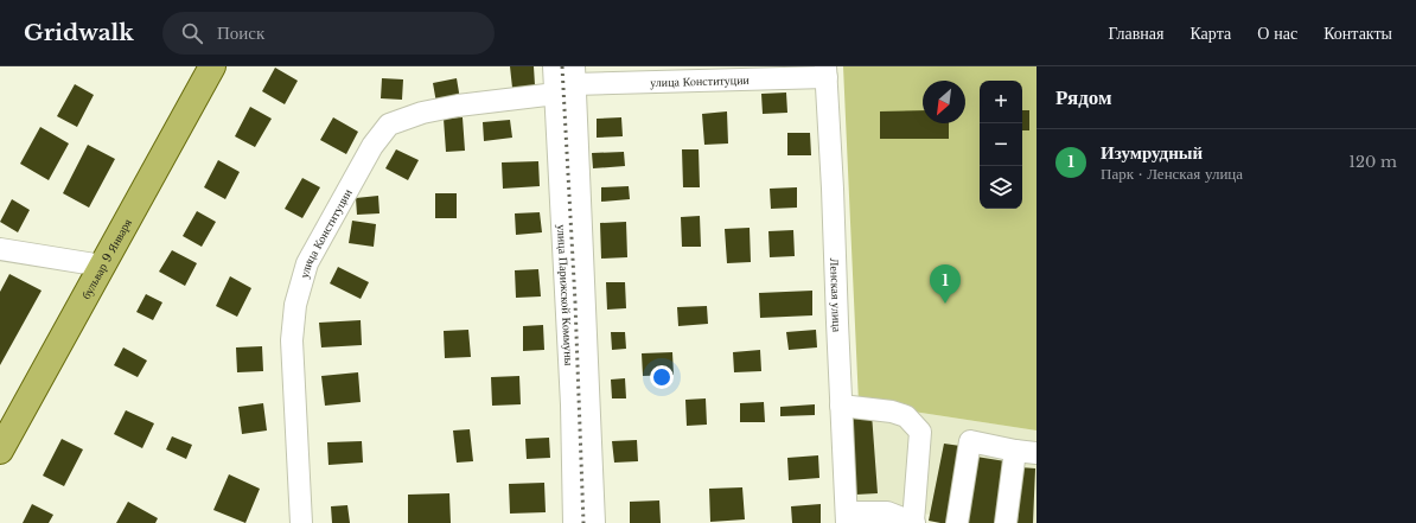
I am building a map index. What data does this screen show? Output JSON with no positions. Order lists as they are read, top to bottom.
{
  "streets": {
    "main road": ["бульвар 9 Января"],
    "street": ["улица Конституции", "улица Парижской Коммуны", "Ленская улица"]
  },
  "crossings": [
    ["улица Конституции", "улица Парижской Коммуны"],
    ["улица Конституции", "Ленская улица"]
  ],
  "north": "bottom left",
  "page": {
    "header": "Gridwalk",
    "search": "Поиск",
    "nav": [
      "Главная",
      "Карта",
      "О нас",
      "Контакты"
    ],
    "heading": "Рядом",
    "map_buttons": ["+", "−"],
    "list": [
      {
        "mark": "1",
        "name": "Изумрудный",
        "note": "Парк · Ленская улица",
        "value": "120 m"
      }
    ],
    "pins": "1"
  }
}
